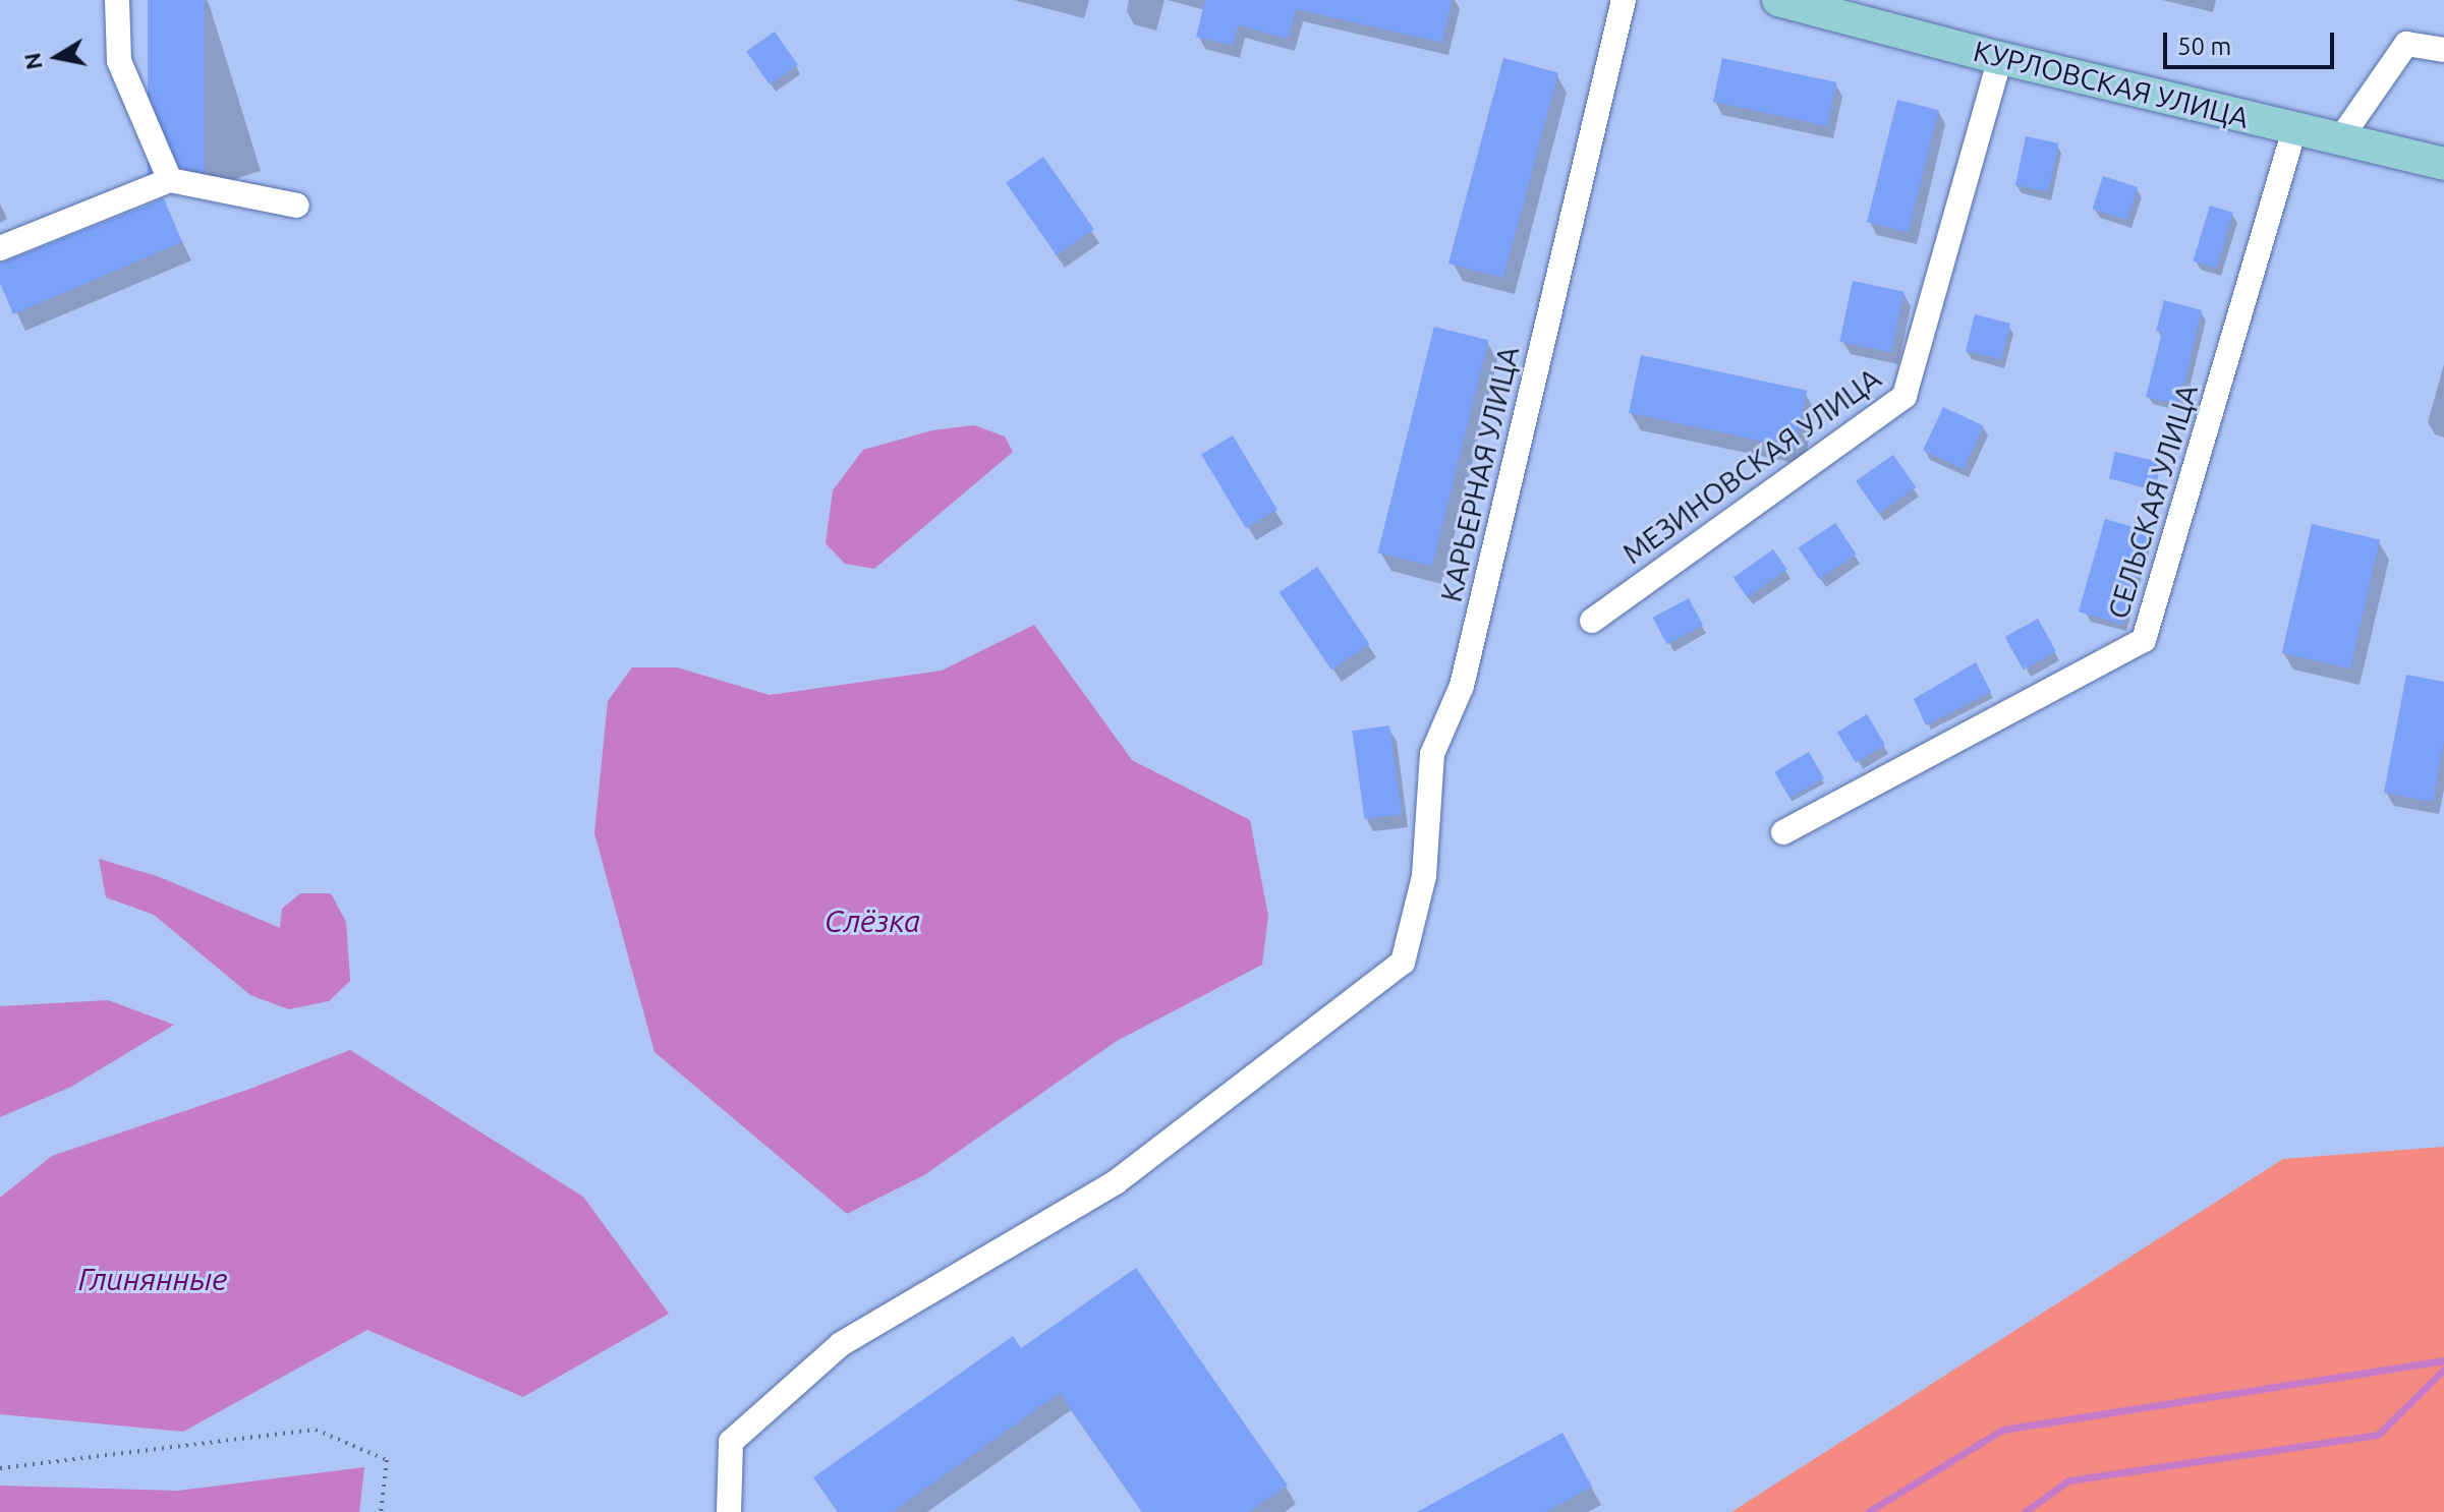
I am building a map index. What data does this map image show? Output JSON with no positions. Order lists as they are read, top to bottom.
{
  "streets": {
    "main road": ["КУРЛОВСКАЯ УЛИЦА"],
    "street": ["МЕЗИНОВСКАЯ УЛИЦА", "КАРЬЕРНАЯ УЛИЦА", "СЕЛЬСКАЯ УЛИЦА"]
  },
  "crossings": [
    ["КУРЛОВСКАЯ УЛИЦА", "МЕЗИНОВСКАЯ УЛИЦА"],
    ["КУРЛОВСКАЯ УЛИЦА", "СЕЛЬСКАЯ УЛИЦА"]
  ],
  "water": ["Слёзка", "Глинянные"],
  "scale_bar": "50 m",
  "north": "left"
}
